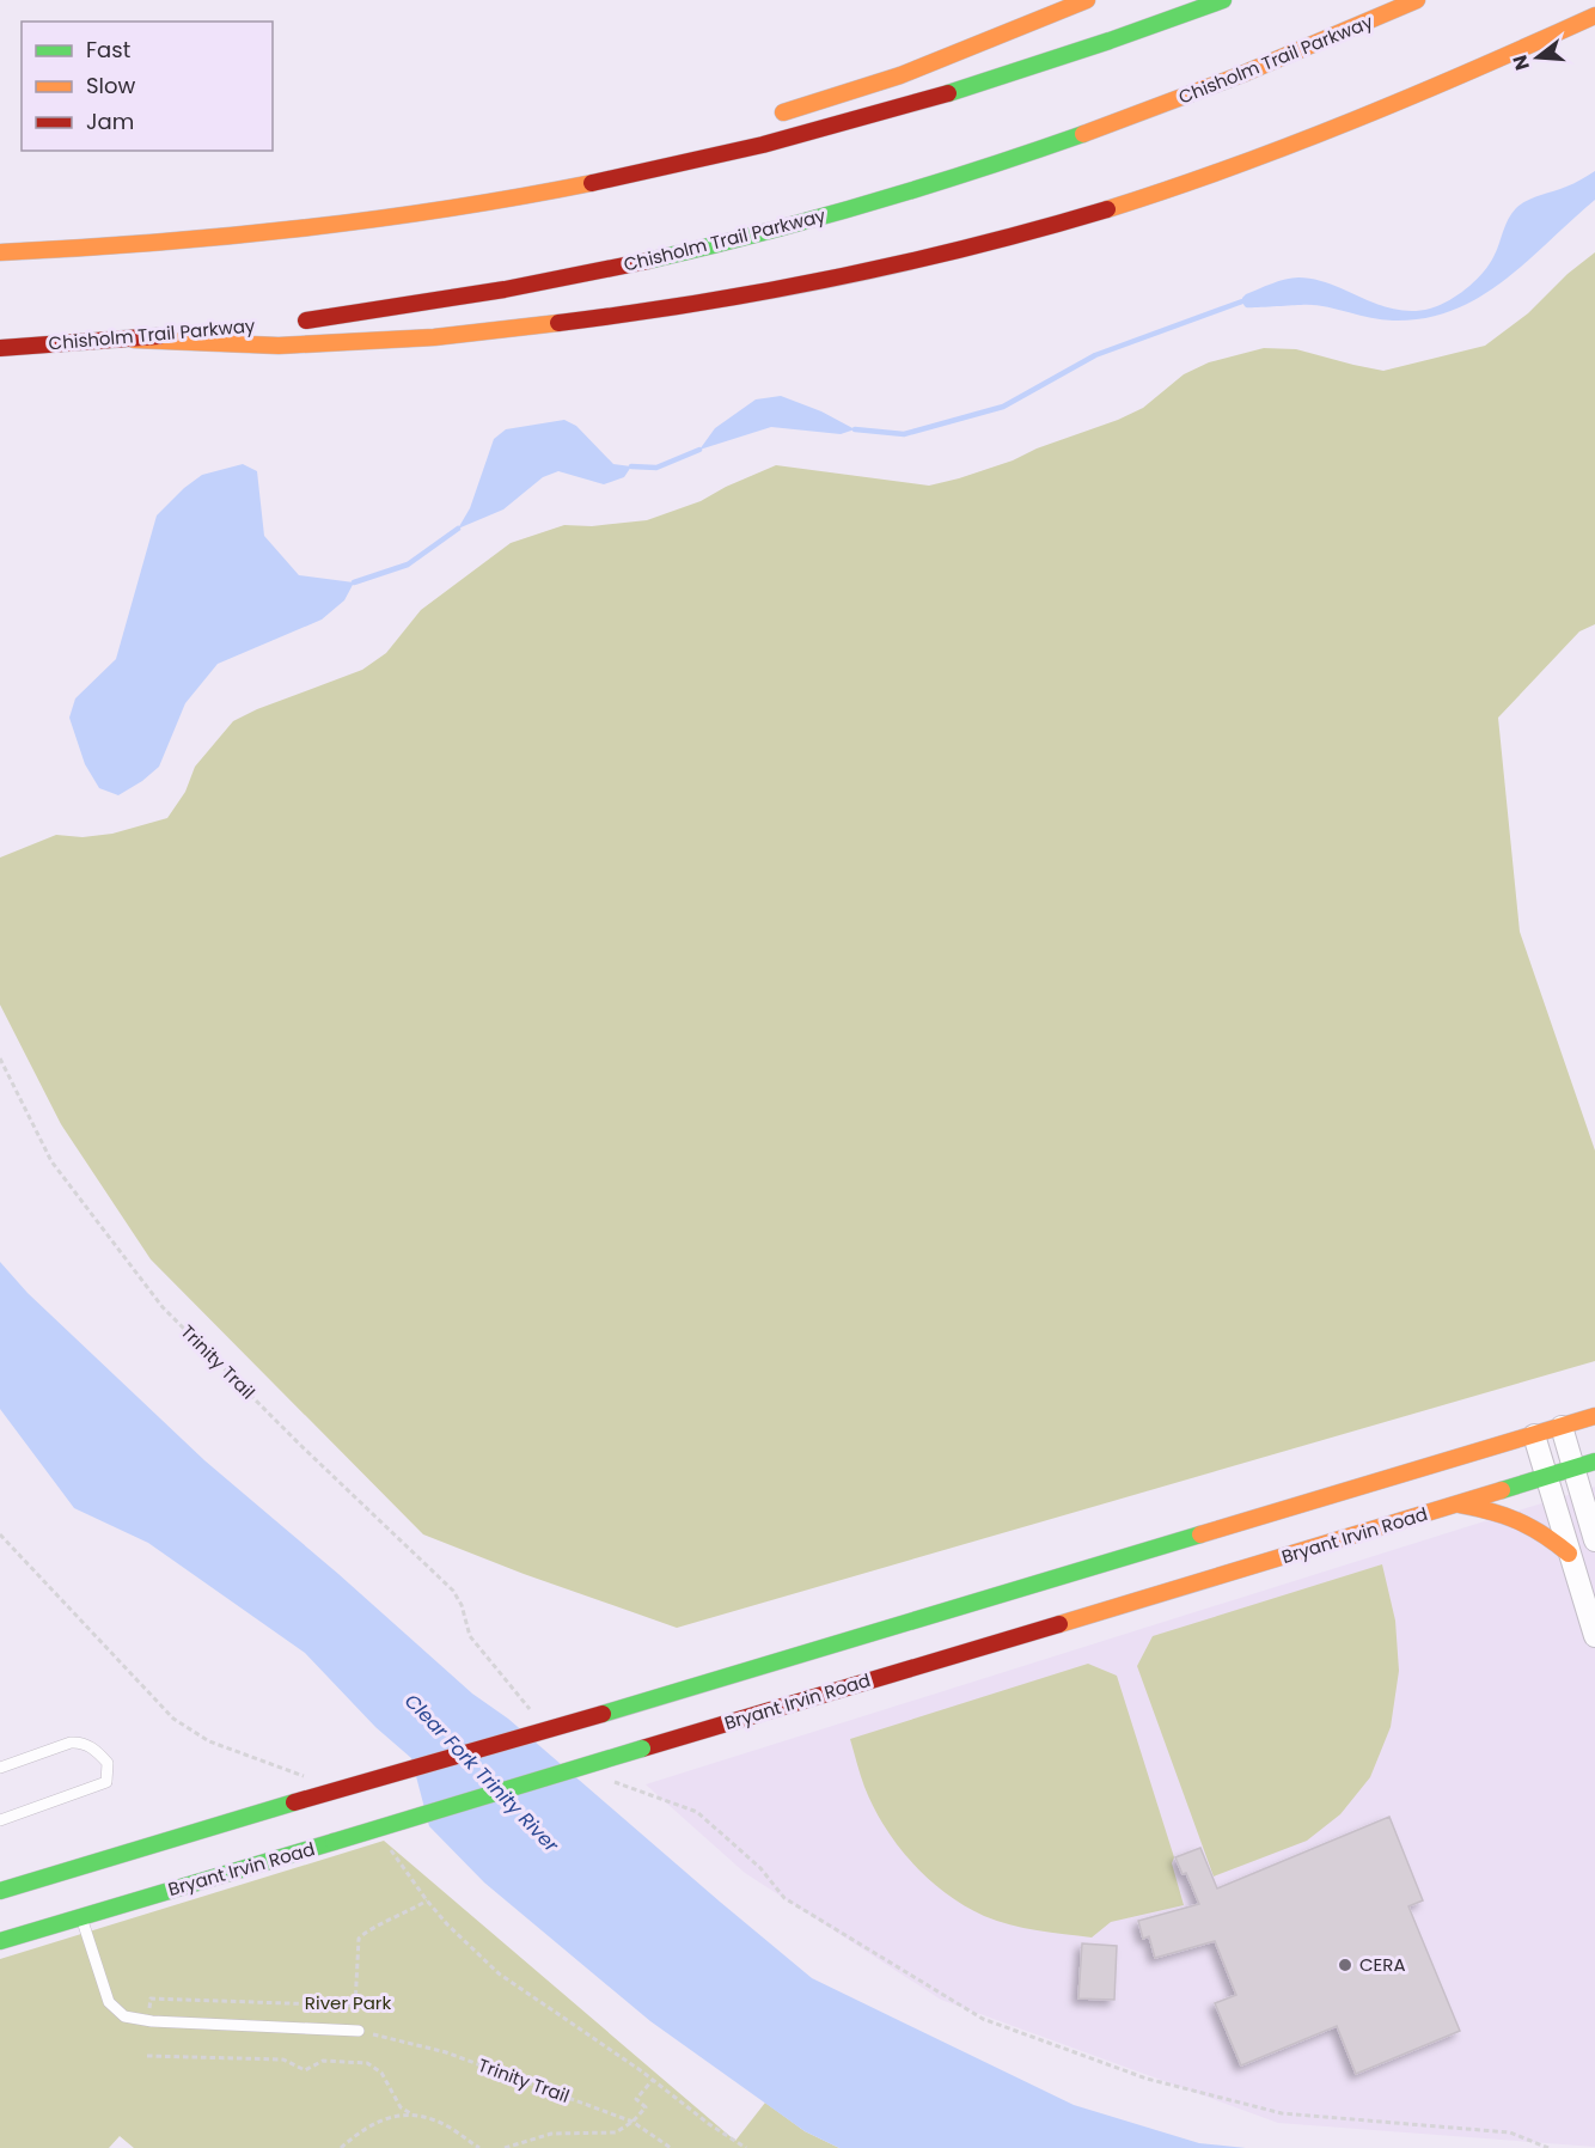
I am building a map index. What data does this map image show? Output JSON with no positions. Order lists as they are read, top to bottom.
{
  "streets": {
    "main road": ["Chisholm Trail Parkway", "Bryant Irvin Road"],
    "path": ["Trinity Trail"]
  },
  "water": ["Clear Fork Trinity River"],
  "parks": ["River Park"],
  "places": ["CERA"],
  "legend": ["Fast", "Slow", "Jam"],
  "north": "left"
}
